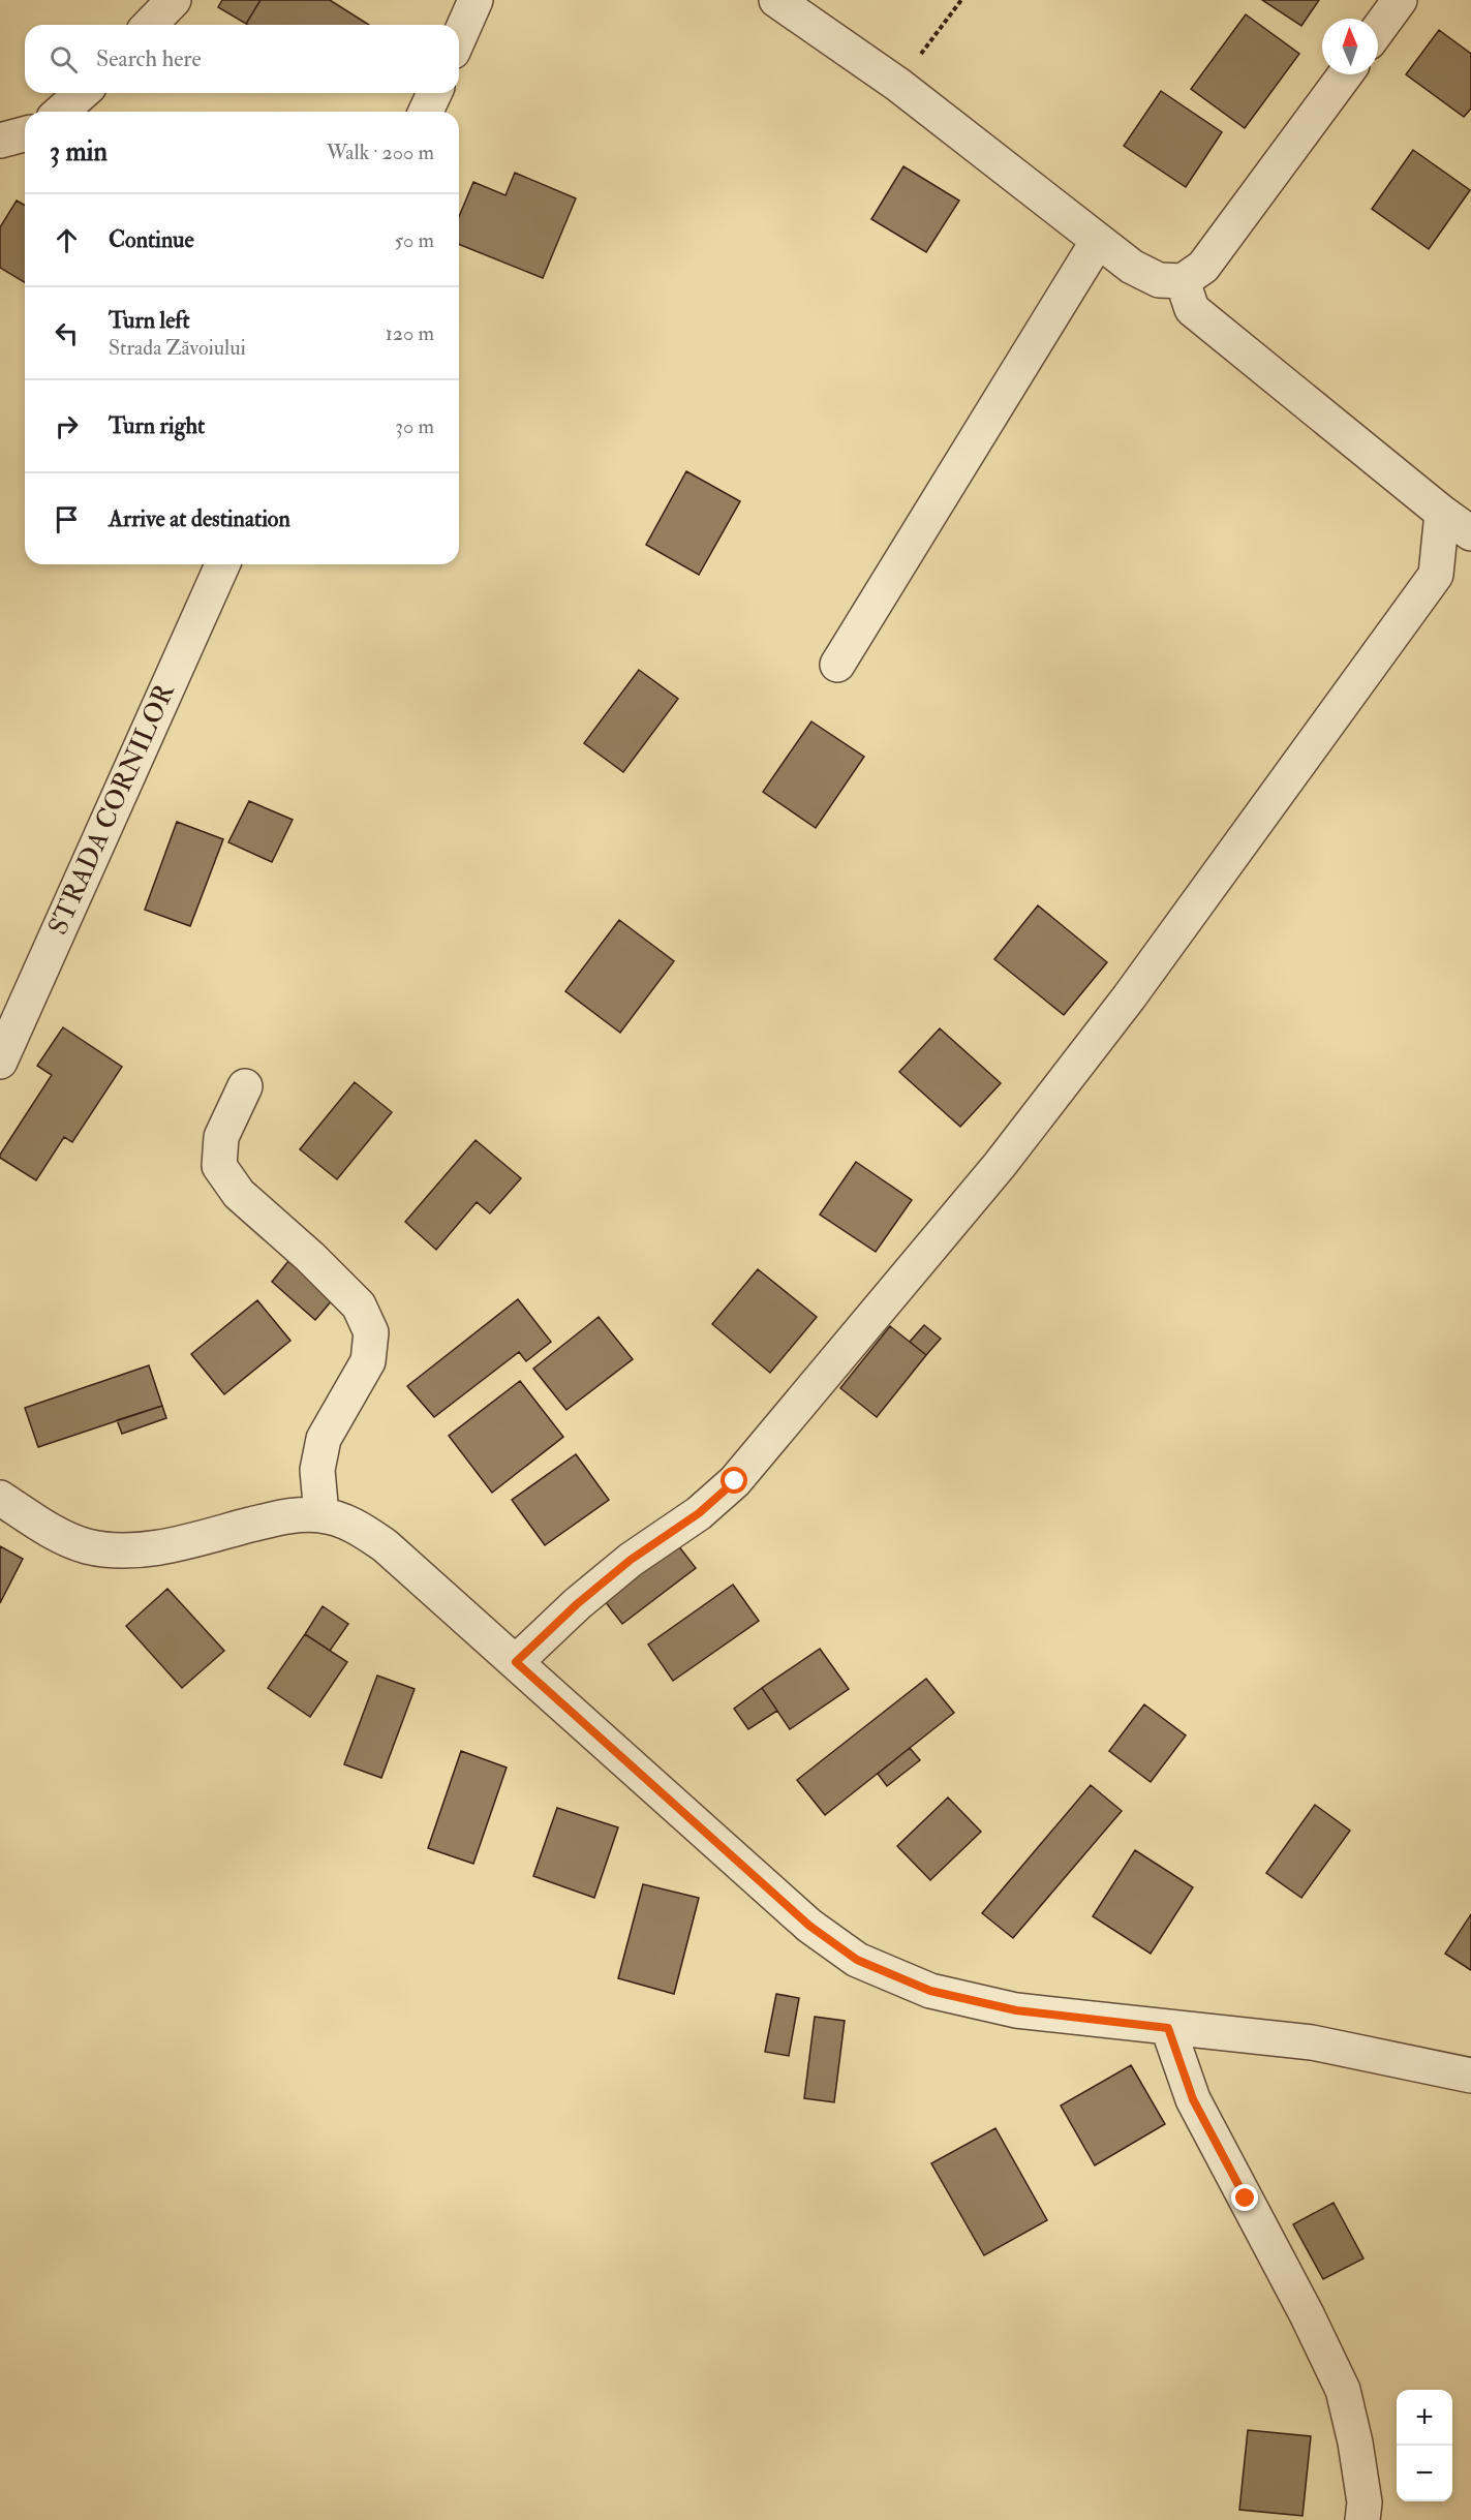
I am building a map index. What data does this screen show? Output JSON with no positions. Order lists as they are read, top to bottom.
{
  "streets": {
    "street": ["STRADA CORNILOR"]
  },
  "north": "top",
  "page": {
    "search": "Search here",
    "heading": ["3 min", "Walk · 200 m"],
    "list": [
      ["Continue", "50 m"],
      ["Turn left", "Strada Zăvoiului", "120 m"],
      ["Turn right", "30 m"],
      "Arrive at destination"
    ],
    "map_buttons": ["+", "−"]
  }
}
